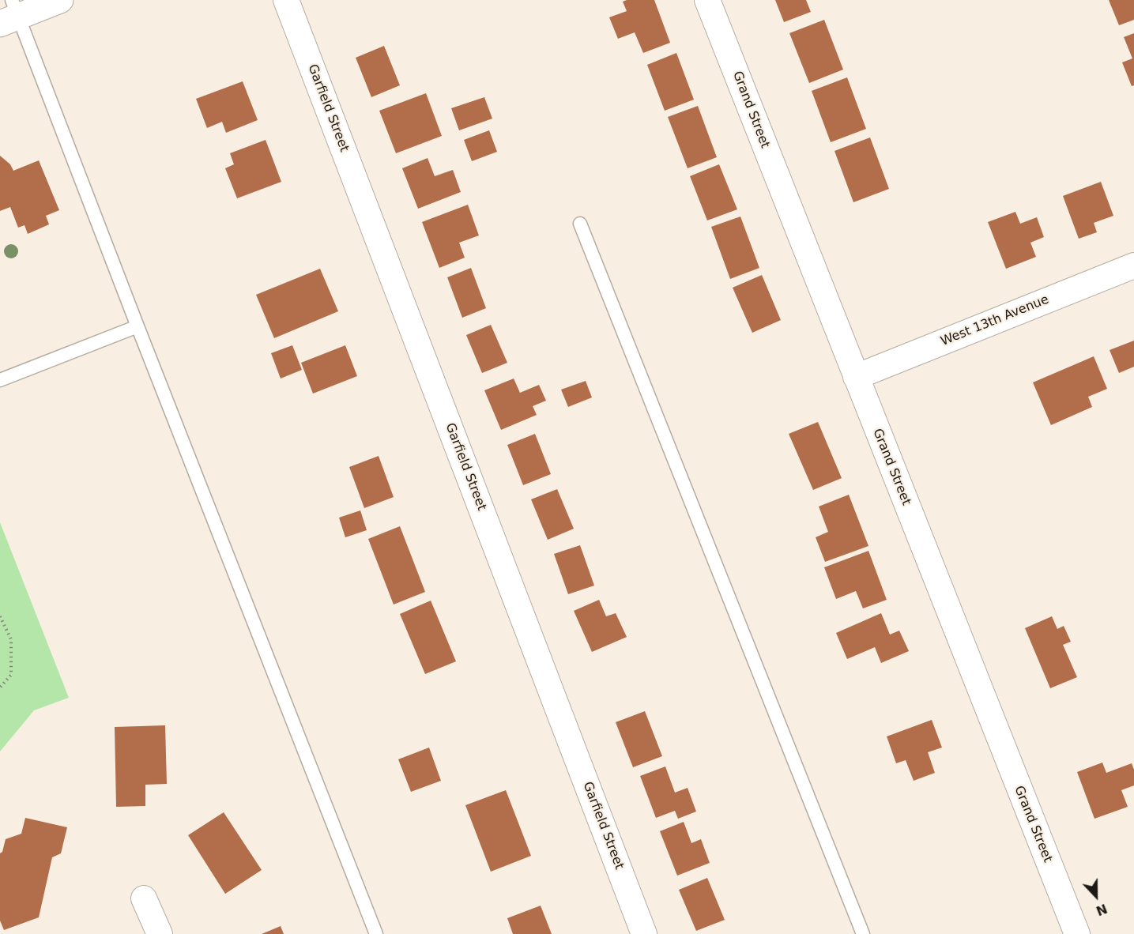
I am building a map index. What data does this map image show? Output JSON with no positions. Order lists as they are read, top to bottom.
{
  "streets": {
    "street": ["Garfield Street", "Grand Street", "West 13th Avenue"]
  },
  "crossings": [
    ["Grand Street", "West 13th Avenue"]
  ],
  "north": "bottom"
}
